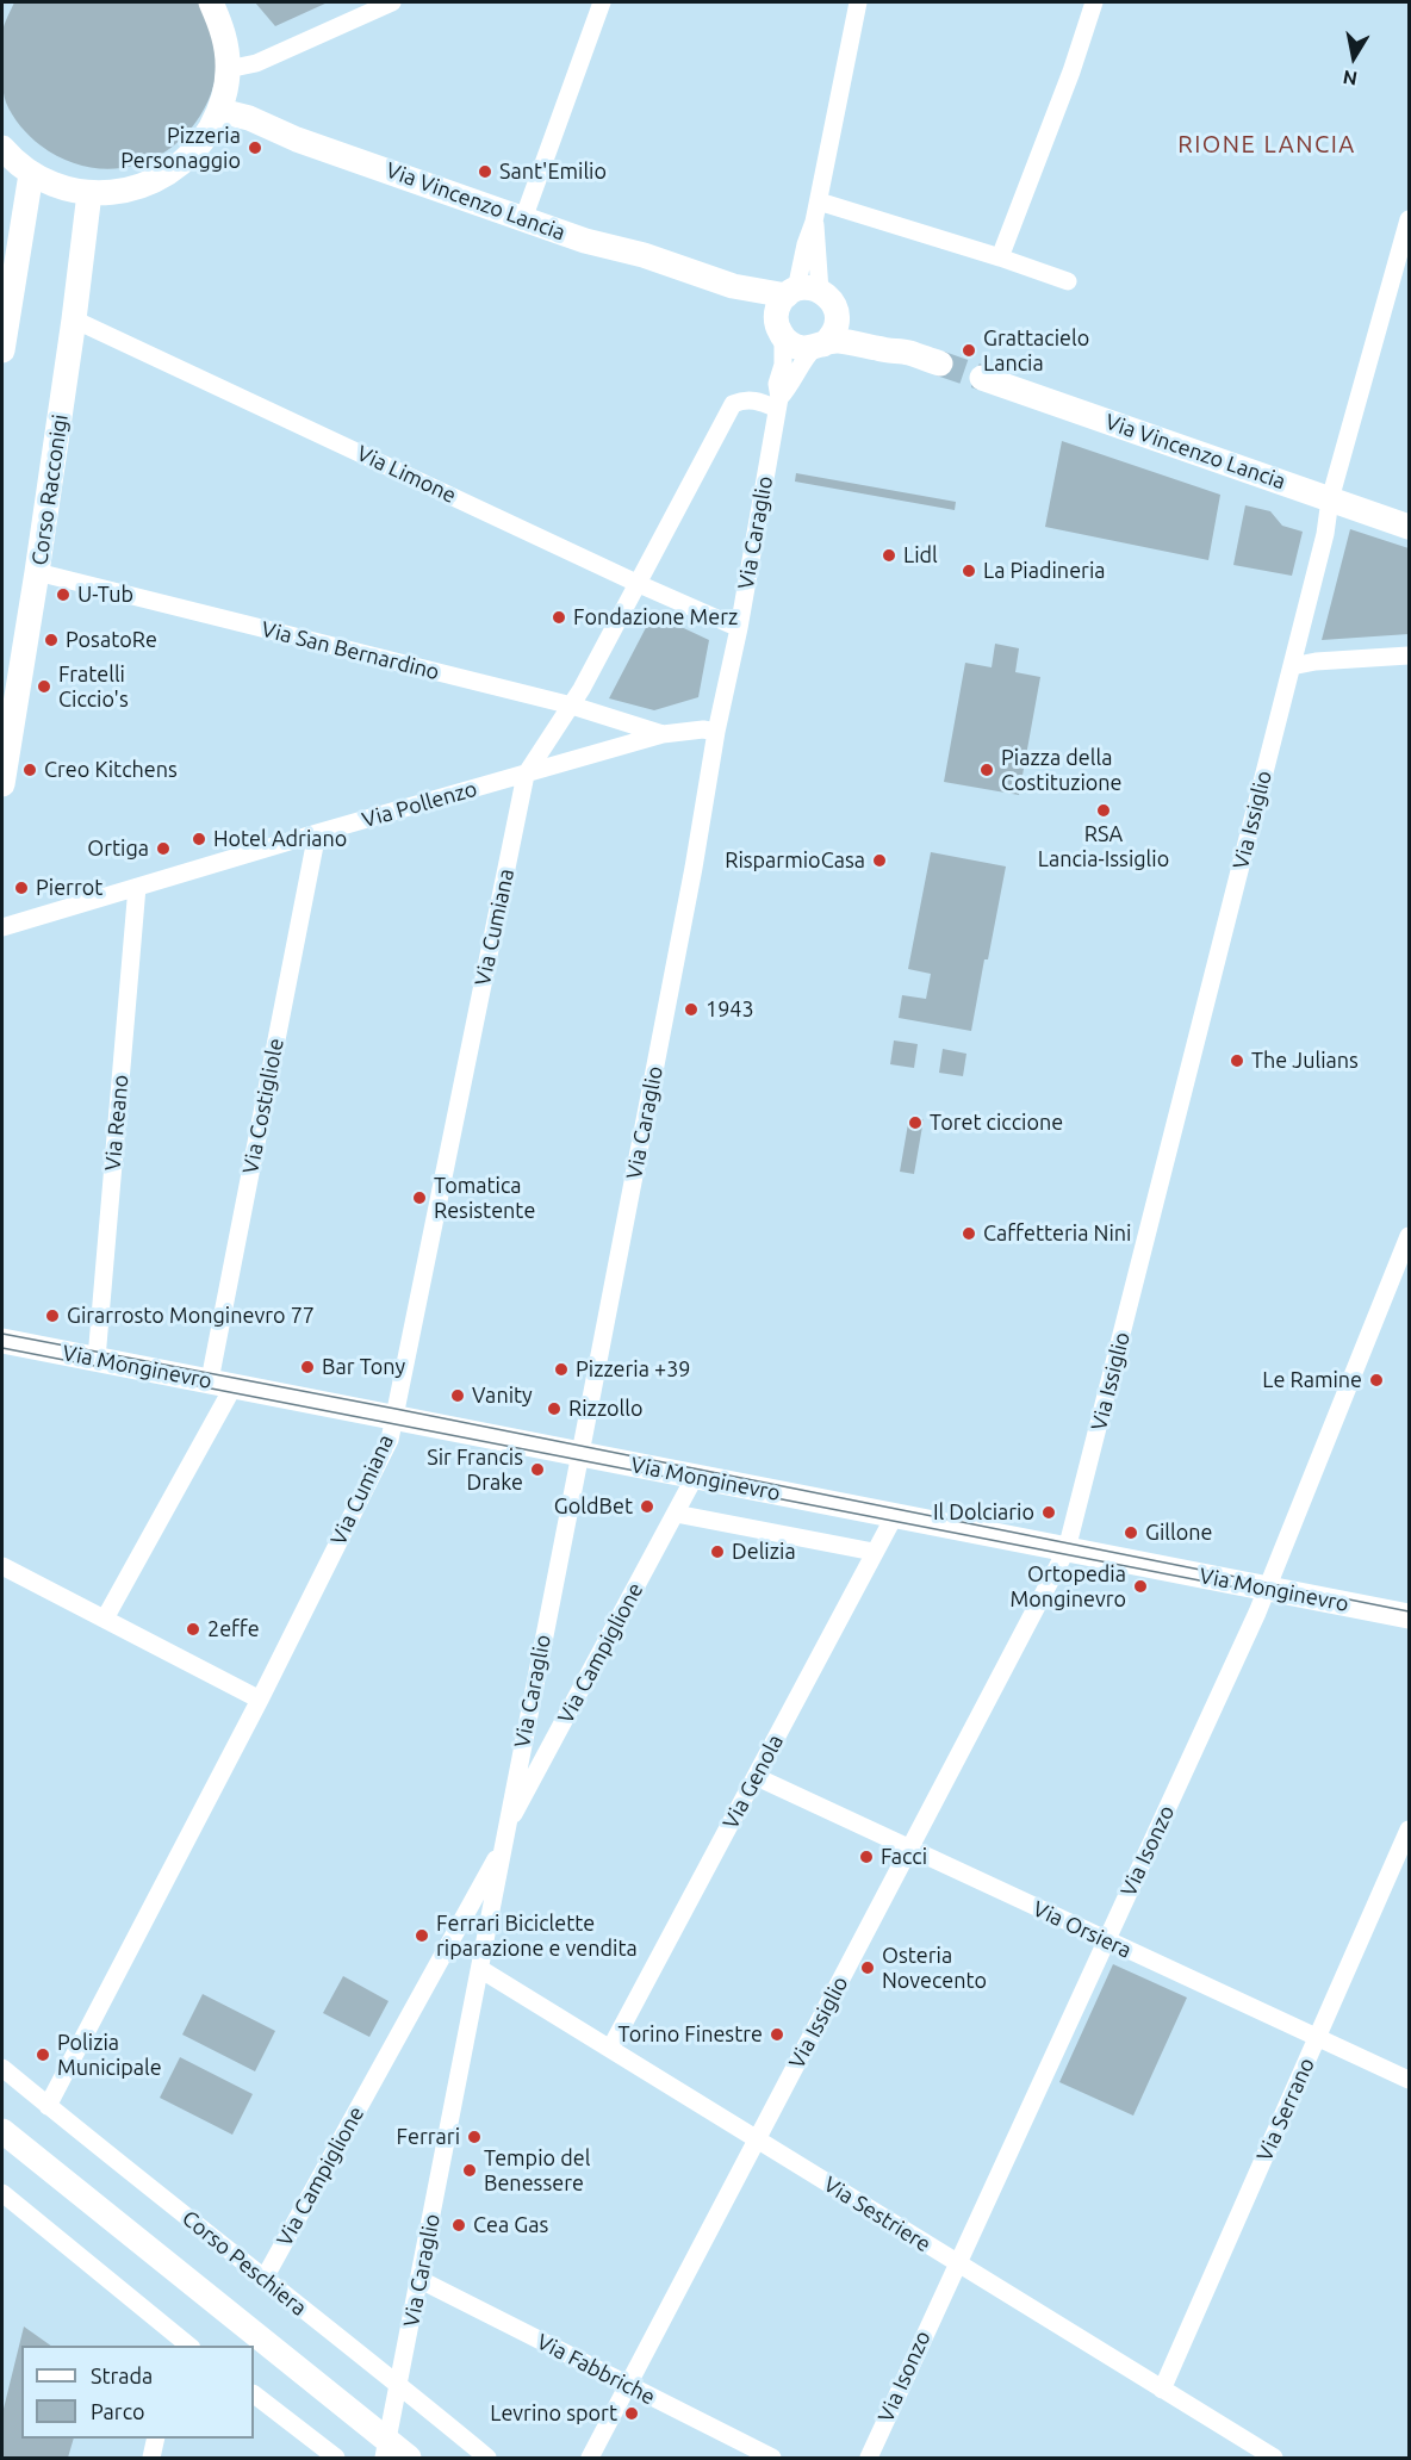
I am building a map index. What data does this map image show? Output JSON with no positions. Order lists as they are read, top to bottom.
{
  "streets": {
    "street": [
      "Via Vincenzo Lancia",
      "Via Limone",
      "Corso Racconigi",
      "Via Caraglio",
      "Via San Bernardino",
      "Via Pollenzo",
      "Via Issiglio",
      "Via Cumiana",
      "Via Costigliole",
      "Via Reano",
      "Via Monginevro",
      "Via Campiglione",
      "Via Genola",
      "Via Isonzo",
      "Via Orsiera",
      "Via Serrano",
      "Via Sestriere",
      "Corso Peschiera",
      "Via Fabbriche"
    ]
  },
  "crossings": [
    ["Via Vincenzo Lancia", "Via Caraglio"],
    ["Via Vincenzo Lancia", "Via Issiglio"],
    ["Via Limone", "Corso Racconigi"],
    ["Via Limone", "Via Caraglio"],
    ["Corso Racconigi", "Via San Bernardino"],
    ["Via Caraglio", "Via Pollenzo"],
    ["Via Caraglio", "Via Monginevro"],
    ["Via Caraglio", "Via Campiglione"],
    ["Via Caraglio", "Via Sestriere"],
    ["Via Caraglio", "Corso Peschiera"],
    ["Via Caraglio", "Via Fabbriche"],
    ["Via San Bernardino", "Via Pollenzo"],
    ["Via Pollenzo", "Via Cumiana"],
    ["Via Pollenzo", "Via Costigliole"],
    ["Via Pollenzo", "Via Reano"],
    ["Via Issiglio", "Via Monginevro"],
    ["Via Issiglio", "Via Orsiera"],
    ["Via Issiglio", "Via Sestriere"],
    ["Via Issiglio", "Via Fabbriche"],
    ["Via Cumiana", "Via Monginevro"],
    ["Via Cumiana", "Corso Peschiera"],
    ["Via Costigliole", "Via Monginevro"],
    ["Via Reano", "Via Monginevro"],
    ["Via Monginevro", "Via Campiglione"],
    ["Via Monginevro", "Via Genola"],
    ["Via Monginevro", "Via Isonzo"],
    ["Via Campiglione", "Corso Peschiera"],
    ["Via Genola", "Via Orsiera"],
    ["Via Genola", "Via Sestriere"],
    ["Via Isonzo", "Via Orsiera"],
    ["Via Isonzo", "Via Sestriere"],
    ["Via Orsiera", "Via Serrano"],
    ["Via Serrano", "Via Sestriere"]
  ],
  "districts": ["RIONE LANCIA"],
  "places": [
    "Pizzeria Personaggio",
    "Sant'Emilio",
    "Grattacielo Lancia",
    "Lidl",
    "La Piadineria",
    "U-Tub",
    "Fondazione Merz",
    "PosatoRe",
    "Fratelli Ciccio's",
    "Creo Kitchens",
    "Piazza della Costituzione",
    "RSA Lancia-Issiglio",
    "Hotel Adriano",
    "Ortiga",
    "RisparmioCasa",
    "Pierrot",
    "1943",
    "The Julians",
    "Toret ciccione",
    "Tomatica Resistente",
    "Caffetteria Nini",
    "Girarrosto Monginevro 77",
    "Bar Tony",
    "Pizzeria +39",
    "Le Ramine",
    "Vanity",
    "Rizzollo",
    "Sir Francis Drake",
    "GoldBet",
    "Il Dolciario",
    "Gillone",
    "Delizia",
    "Ortopedia Monginevro",
    "2effe",
    "Facci",
    "Ferrari Biciclette riparazione e vendita",
    "Osteria Novecento",
    "Torino Finestre",
    "Polizia Municipale",
    "Ferrari",
    "Tempio del Benessere",
    "Cea Gas",
    "Levrino sport"
  ],
  "legend": ["Strada", "Parco"],
  "north": "bottom"
}
